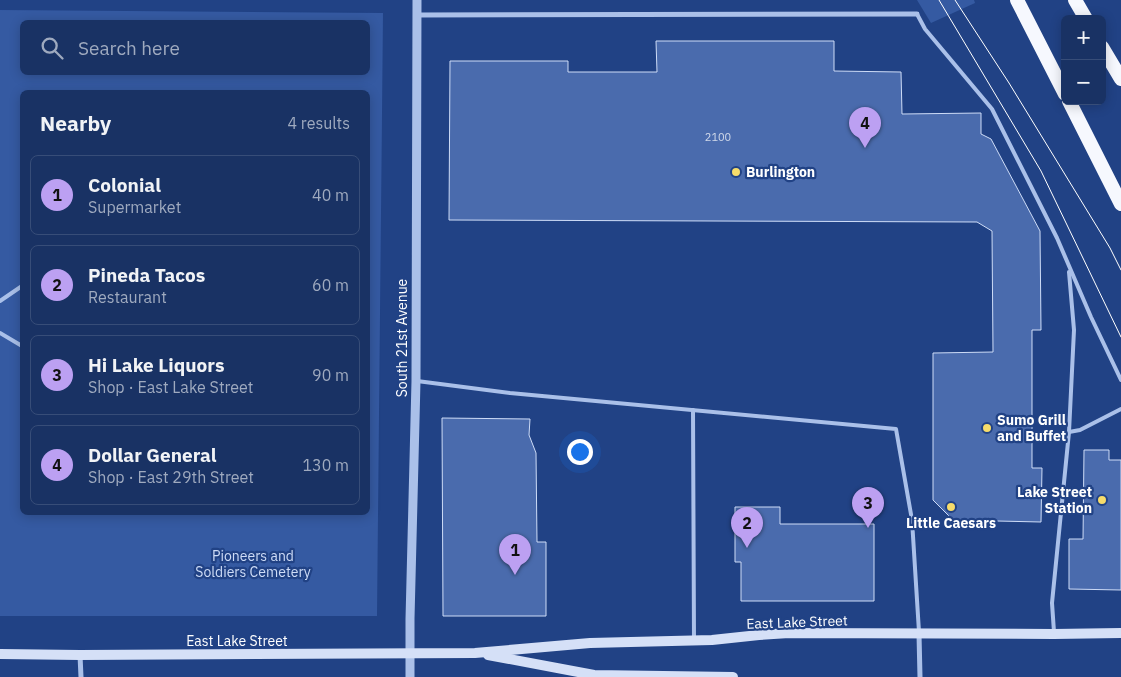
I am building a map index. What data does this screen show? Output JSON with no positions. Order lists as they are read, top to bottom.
{
  "streets": {
    "main road": ["East Lake Street"],
    "street": ["South 21st Avenue"]
  },
  "crossings": [
    ["South 21st Avenue", "East Lake Street"]
  ],
  "parks": ["Pioneers and Soldiers Cemetery"],
  "places": [
    "Burlington",
    "Sumo Grill and Buffet",
    "Lake Street Station",
    "Little Caesars"
  ],
  "house_numbers": ["2100"],
  "page": {
    "map_buttons": ["+", "−"],
    "search": "Search here",
    "heading": ["Nearby", "4 results"],
    "pins": [
      "4",
      "3",
      "2",
      "1"
    ],
    "list": [
      {
        "mark": "1",
        "name": "Colonial",
        "note": "Supermarket",
        "value": "40 m"
      },
      {
        "mark": "2",
        "name": "Pineda Tacos",
        "note": "Restaurant",
        "value": "60 m"
      },
      {
        "mark": "3",
        "name": "Hi Lake Liquors",
        "note": "Shop · East Lake Street",
        "value": "90 m"
      },
      {
        "mark": "4",
        "name": "Dollar General",
        "note": "Shop · East 29th Street",
        "value": "130 m"
      }
    ]
  }
}
